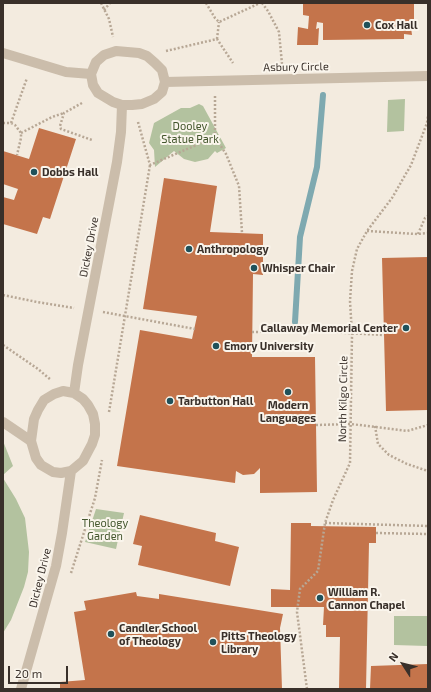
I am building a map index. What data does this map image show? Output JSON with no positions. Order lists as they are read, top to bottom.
{
  "streets": {
    "street": ["Asbury Circle", "Dickey Drive"],
    "path": ["North Kilgo Circle"]
  },
  "crossings": [
    ["Asbury Circle", "Dickey Drive"]
  ],
  "parks": ["Dooley Statue Park", "Theology Garden"],
  "places": [
    "Cox Hall",
    "Dobbs Hall",
    "Anthropology",
    "Whisper Chair",
    "Callaway Memorial Center",
    "Emory University",
    "Modern Languages",
    "Tarbutton Hall",
    "William R. Cannon Chapel",
    "Candler School of Theology",
    "Pitts Theology Library"
  ],
  "scale_bar": "20 m",
  "north": "top left"
}
